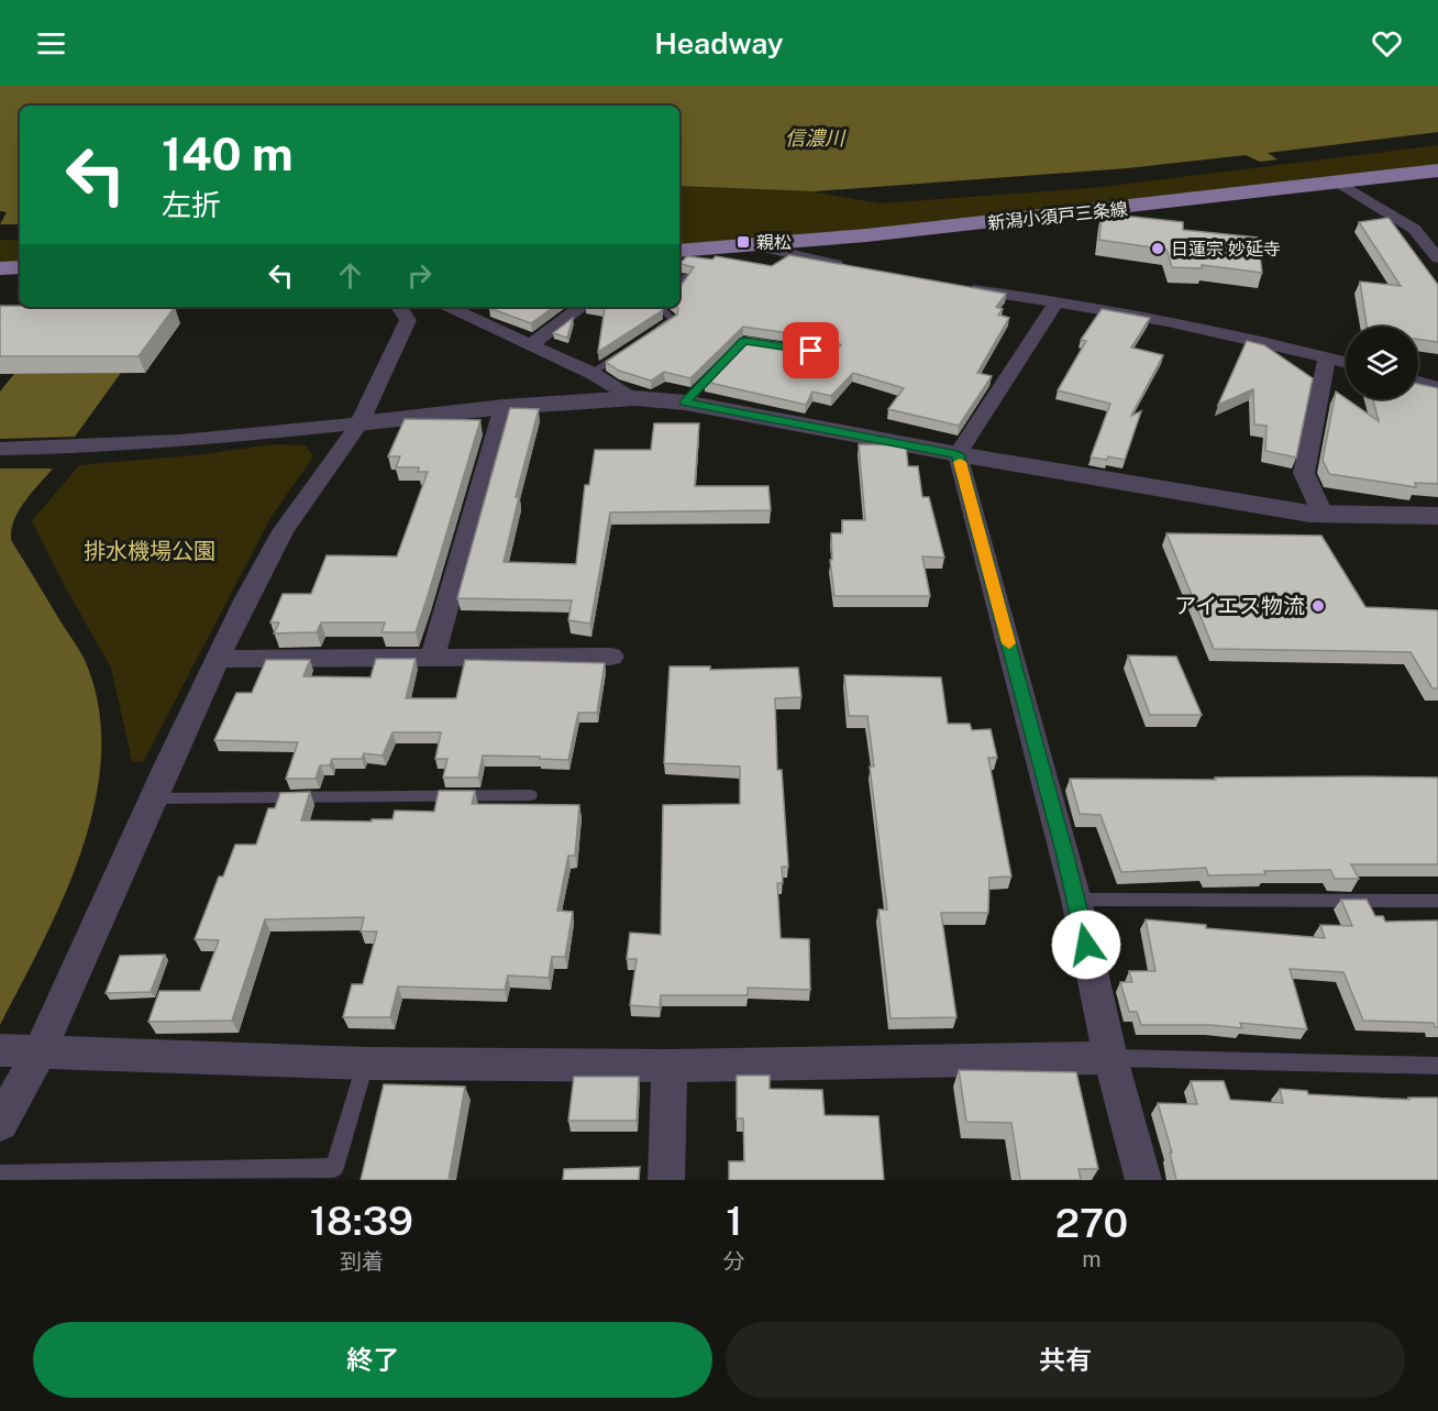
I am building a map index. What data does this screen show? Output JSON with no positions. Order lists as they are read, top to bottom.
{
  "streets": {
    "main road": ["新潟小須戸三条線"]
  },
  "water": ["信濃川"],
  "parks": ["排水機場公園"],
  "places": {
    "transit": ["親松"],
    "other": ["日蓮宗 妙延寺", "アイエス物流"]
  },
  "page": {
    "header": "Headway",
    "turn": ["140 m", "左折"],
    "eta": [
      "18:39",
      "到着",
      "1",
      "分",
      "270",
      "m"
    ],
    "buttons": ["終了", "共有"]
  }
}
